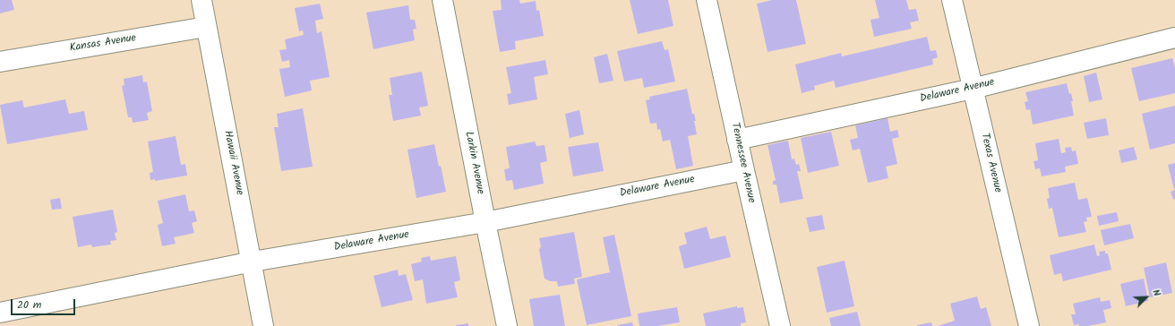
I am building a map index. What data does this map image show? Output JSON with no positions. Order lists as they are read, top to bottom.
{
  "streets": {
    "street": [
      "Kansas Avenue",
      "Delaware Avenue",
      "Hawaii Avenue",
      "Larkin Avenue",
      "Tennessee Avenue",
      "Texas Avenue"
    ]
  },
  "crossings": [
    ["Kansas Avenue", "Hawaii Avenue"],
    ["Delaware Avenue", "Hawaii Avenue"],
    ["Delaware Avenue", "Larkin Avenue"],
    ["Delaware Avenue", "Tennessee Avenue"],
    ["Delaware Avenue", "Texas Avenue"]
  ],
  "scale_bar": "20 m",
  "north": "top right"
}
